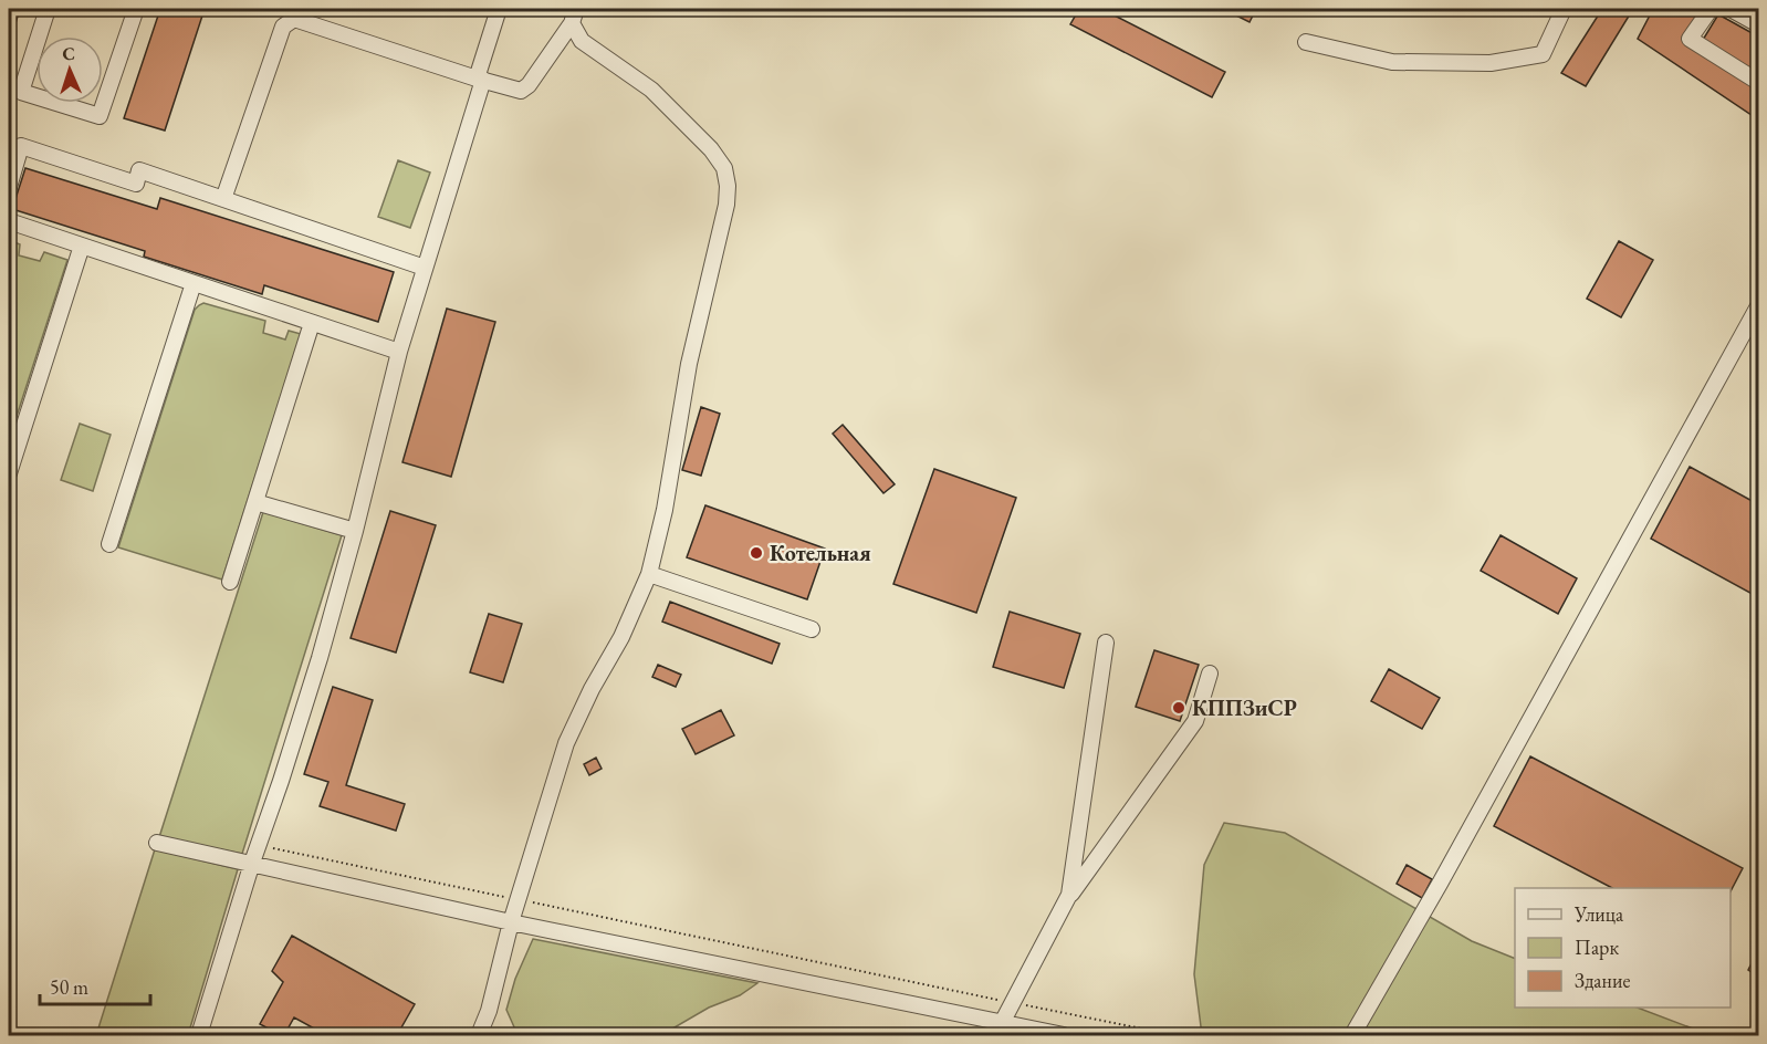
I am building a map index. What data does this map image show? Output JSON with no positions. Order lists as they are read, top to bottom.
{
  "places": ["Котельная", "КППЗиСР"],
  "legend": ["Улица", "Парк", "Здание"],
  "scale_bar": "50 m",
  "north": "top"
}
